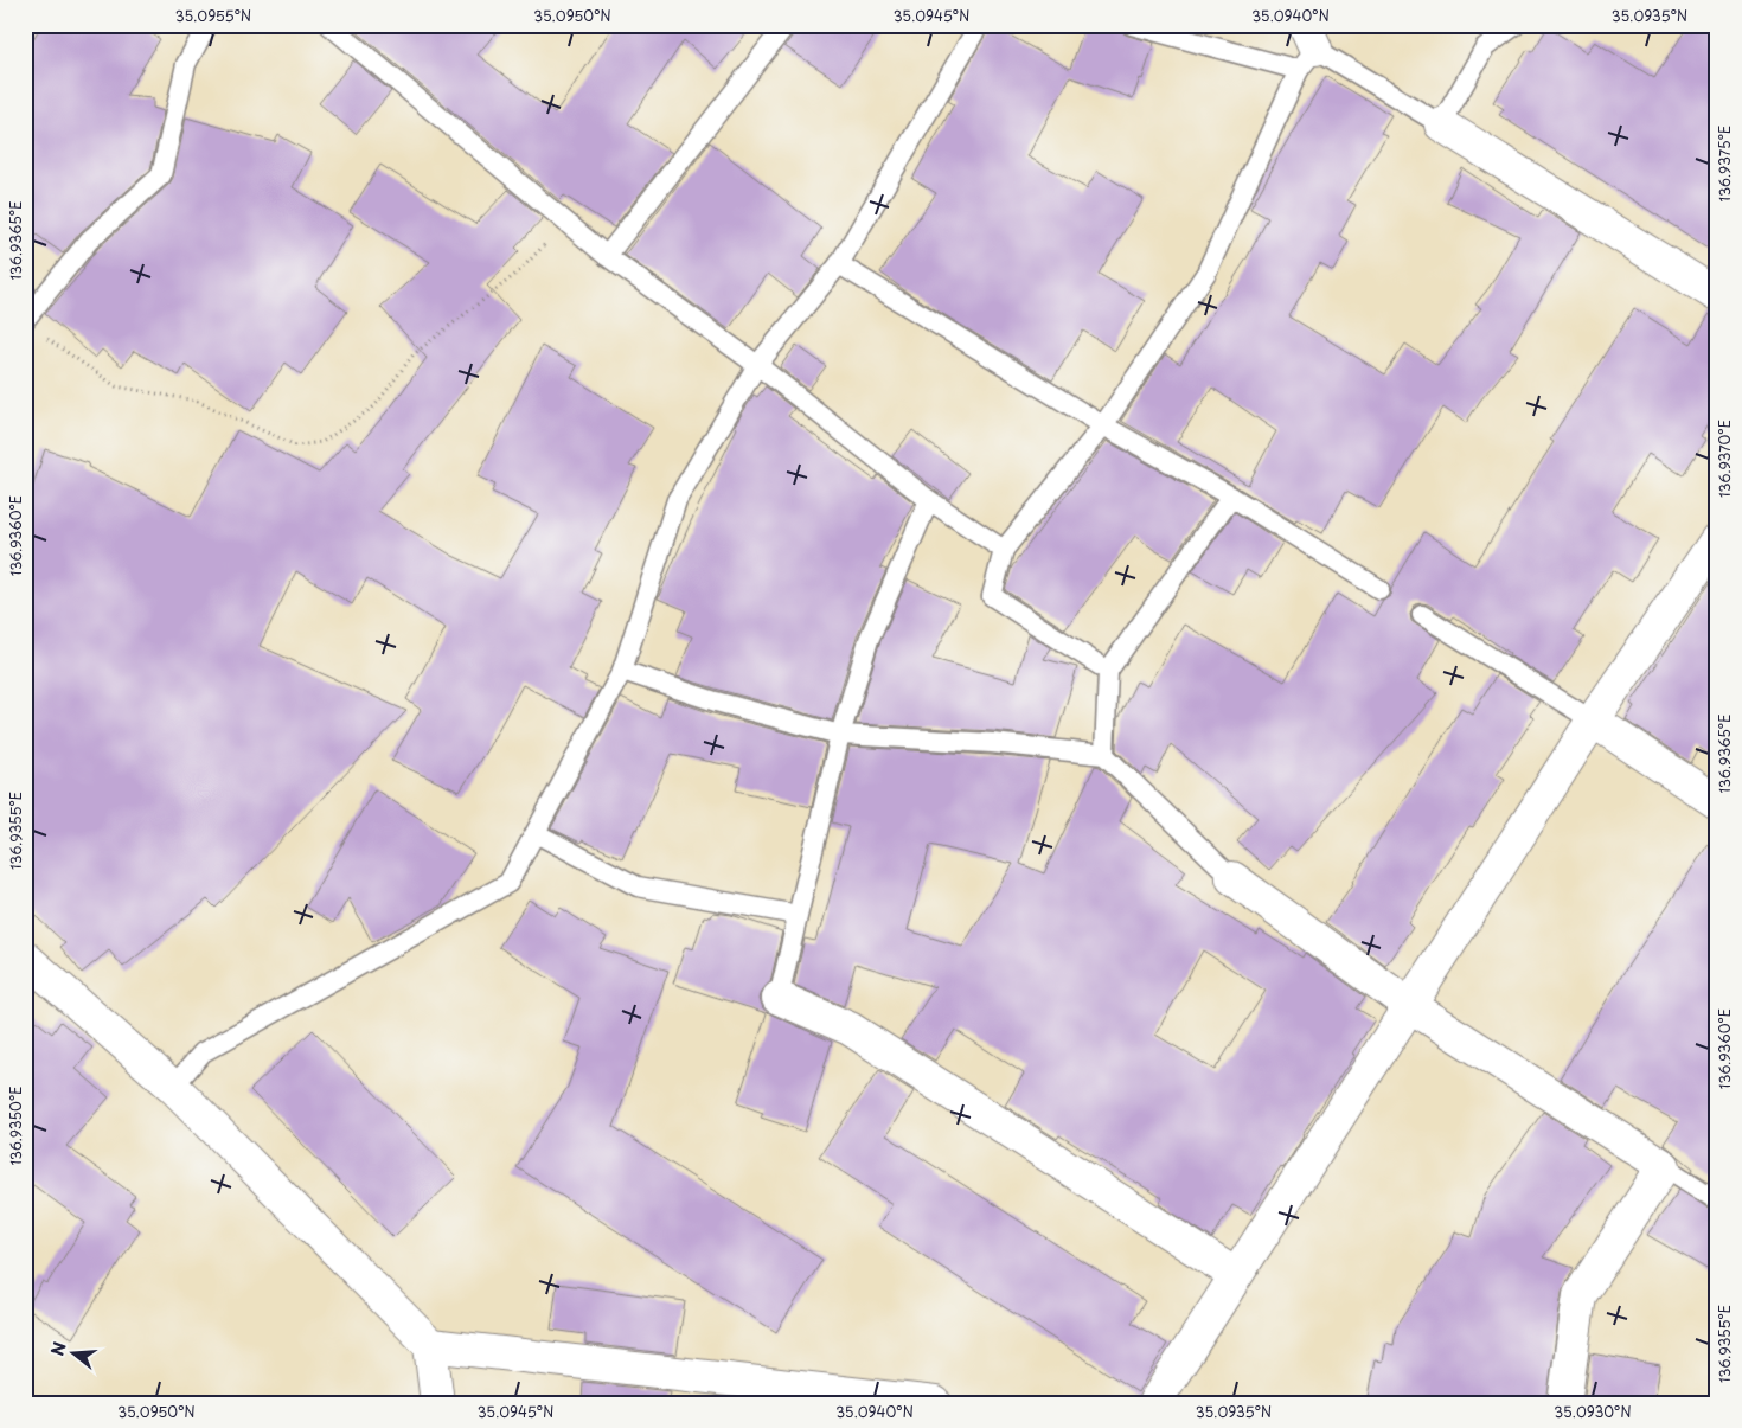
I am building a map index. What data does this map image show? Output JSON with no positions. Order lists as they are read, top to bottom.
{
  "north": "left",
  "coordinates": [
    "35.0955°N",
    "35.0950°N",
    "35.0945°N",
    "35.0940°N",
    "35.0935°N",
    "136.9375°E",
    "136.9365°E",
    "136.9370°E",
    "136.9360°E",
    "136.9355°E",
    "136.9350°E",
    "35.0930°N"
  ]
}
